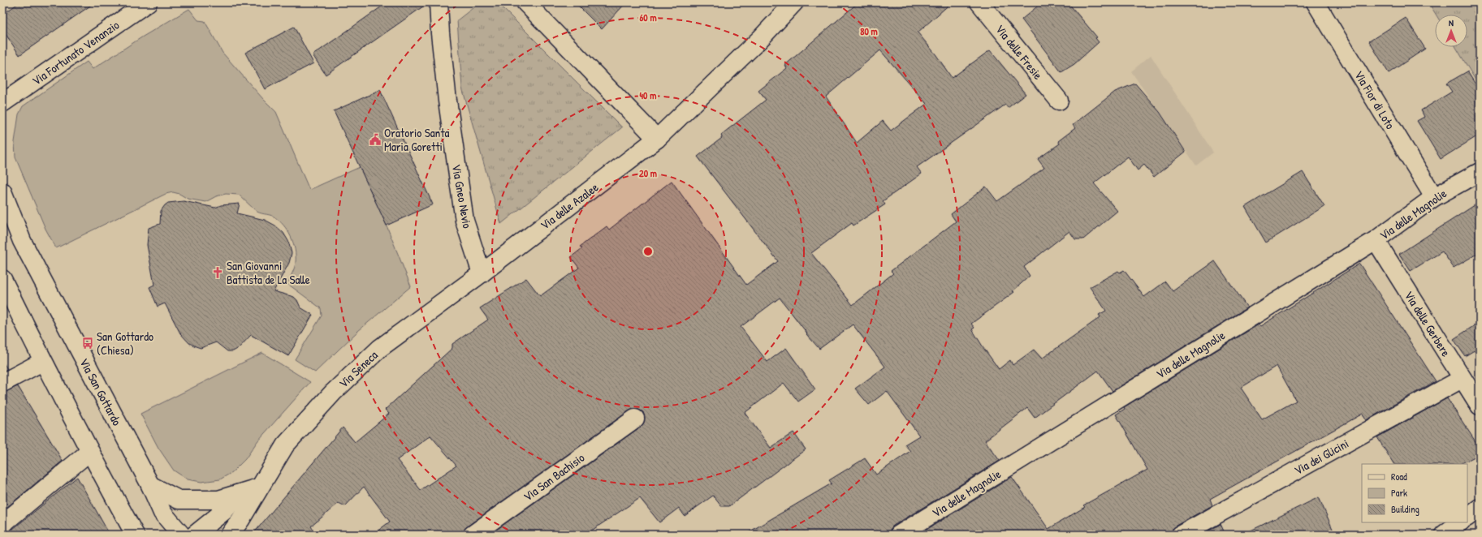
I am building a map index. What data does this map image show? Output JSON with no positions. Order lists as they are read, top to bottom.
{
  "streets": {
    "street": [
      "Via delle Fresie",
      "Via Fortunato Venanzio",
      "Via Fior di Loto",
      "Via Gneo Nevio",
      "Via delle Azalee",
      "Via delle Magnolie",
      "Via delle Gerbere",
      "Via Seneca",
      "Via San Gottardo",
      "Via dei Glicini",
      "Via San Bachisio"
    ]
  },
  "crossings": [
    ["Via Fior di Loto", "Via delle Magnolie"],
    ["Via Gneo Nevio", "Via delle Azalee"],
    ["Via Gneo Nevio", "Via Seneca"],
    ["Via delle Azalee", "Via Seneca"],
    ["Via delle Magnolie", "Via delle Gerbere"],
    ["Via delle Gerbere", "Via dei Glicini"]
  ],
  "places": {
    "public building": ["Oratorio Santa Maria Goretti"],
    "church": ["San Giovanni Battista de La Salle"],
    "bus stop": ["San Gottardo (Chiesa)"]
  },
  "legend": ["Road", "Park", "Building"],
  "north": "top",
  "rings": [
    "60 m",
    "80 m",
    "40 m",
    "20 m"
  ]
}
